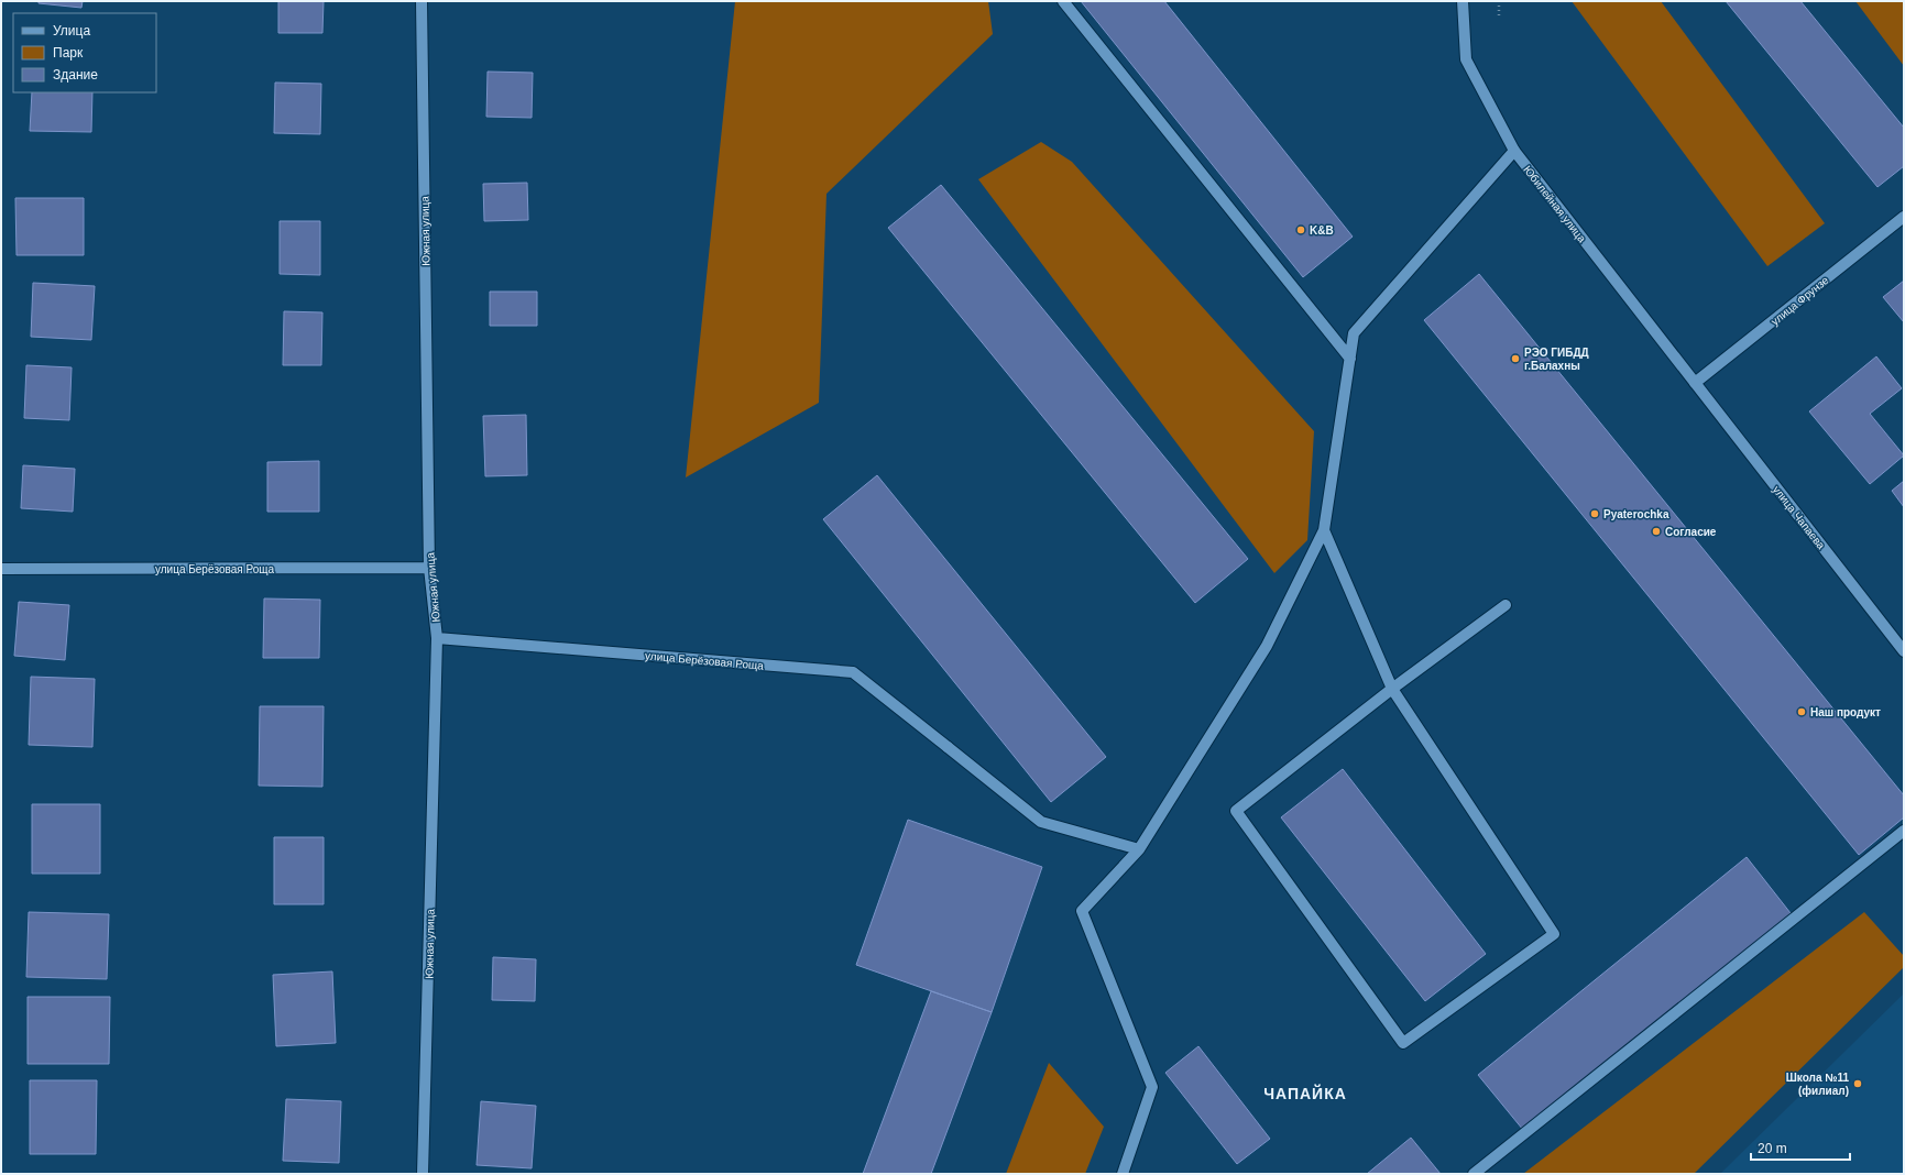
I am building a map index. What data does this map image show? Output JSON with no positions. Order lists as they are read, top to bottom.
{
  "streets": {
    "street": [
      "Юбилейная улица",
      "Южная улица",
      "улица Фрунзе",
      "улица Чапаева",
      "улица Берёзовая Роща"
    ]
  },
  "crossings": [
    ["Юбилейная улица", "улица Фрунзе"],
    ["Юбилейная улица", "улица Чапаева"],
    ["Южная улица", "улица Берёзовая Роща"],
    ["улица Фрунзе", "улица Чапаева"]
  ],
  "districts": ["ЧАПАЙКА"],
  "places": [
    "K&B",
    "РЭО ГИБДД г.Балахны",
    "Pyaterochka",
    "Согласие",
    "Наш продукт",
    "Школа №11 (филиал)"
  ],
  "legend": ["Улица", "Парк", "Здание"],
  "scale_bar": "20 m"
}
